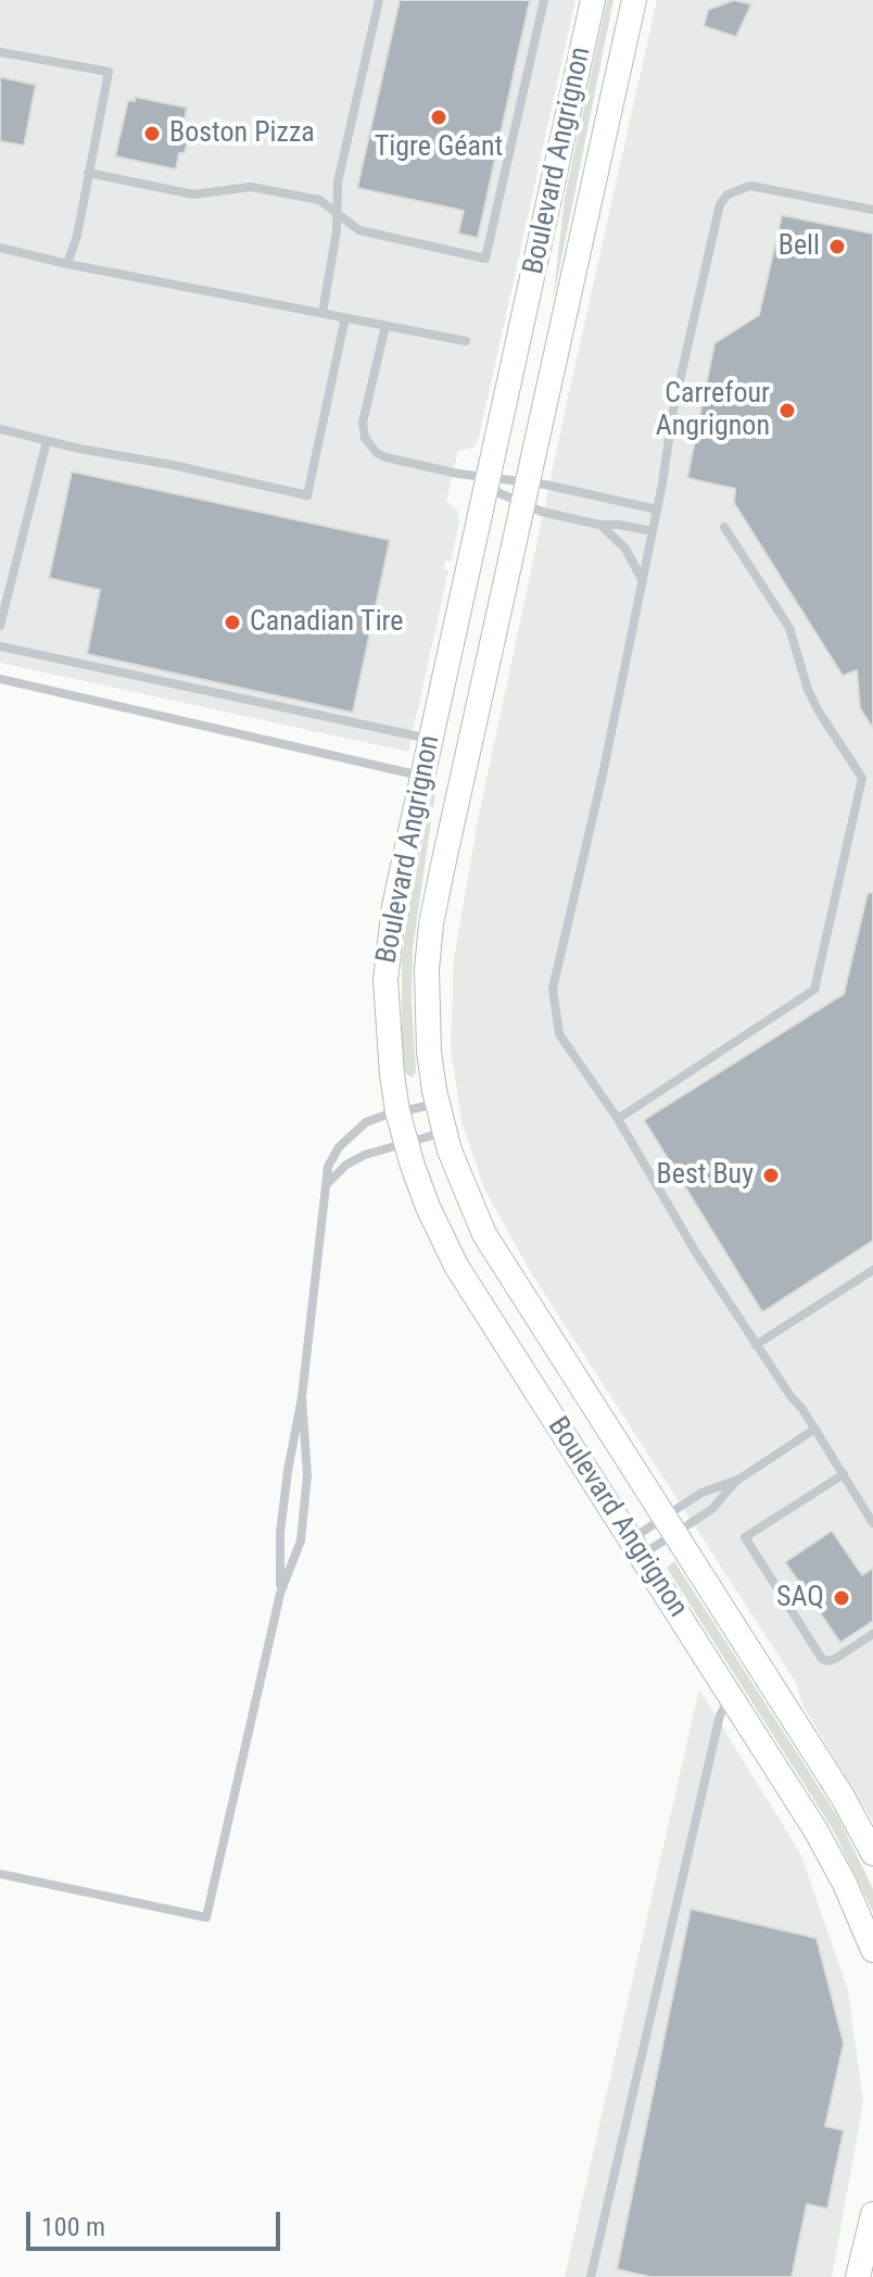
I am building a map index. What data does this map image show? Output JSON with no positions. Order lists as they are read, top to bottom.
{
  "streets": {
    "main road": ["Boulevard Angrignon"]
  },
  "places": [
    "Tigre Géant",
    "Boston Pizza",
    "Bell",
    "Carrefour Angrignon",
    "Canadian Tire",
    "Best Buy",
    "SAQ"
  ],
  "scale_bar": "100 m"
}
